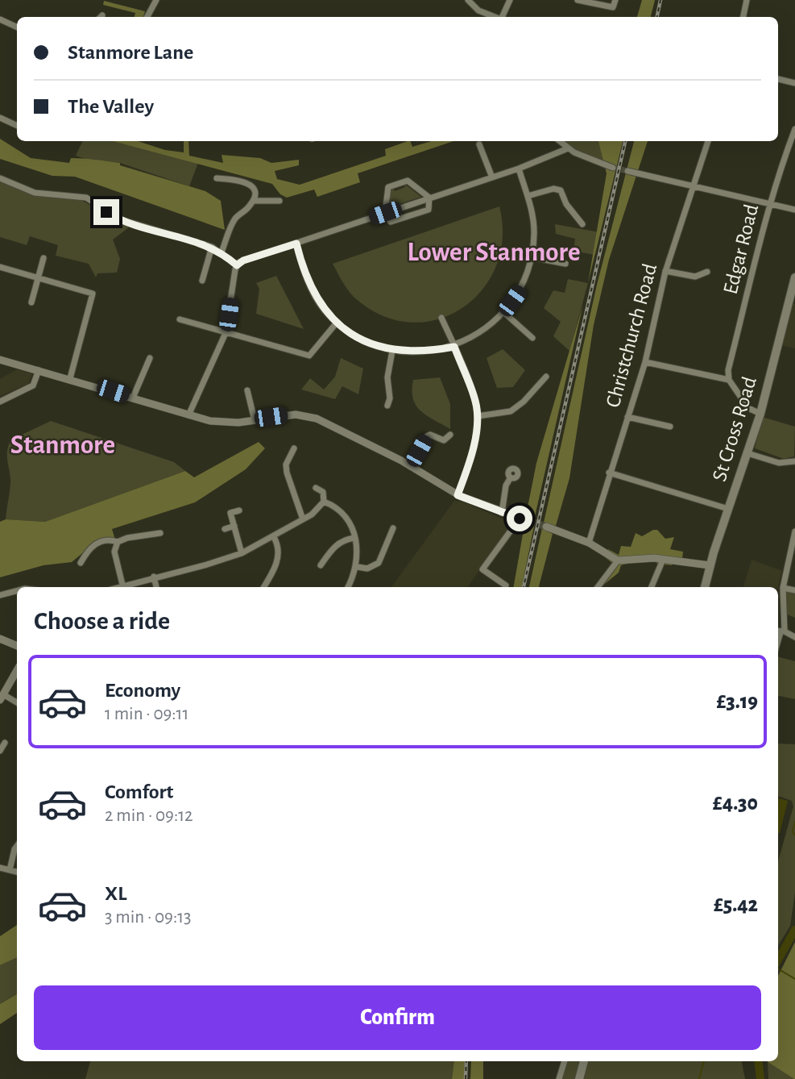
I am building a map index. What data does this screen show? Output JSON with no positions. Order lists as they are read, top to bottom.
{
  "streets": {
    "main road": ["St Cross Road"],
    "street": ["Edgar Road", "Christchurch Road"]
  },
  "districts": ["Lower Stanmore", "Stanmore"],
  "page": {
    "banner": ["Stanmore Lane", "The Valley"],
    "heading": "Choose a ride",
    "list": [
      {
        "name": "Economy",
        "note": "1 min · 09:11",
        "value": "£3.19"
      },
      {
        "name": "Comfort",
        "note": "2 min · 09:12",
        "value": "£4.30"
      },
      {
        "name": "XL",
        "note": "3 min · 09:13",
        "value": "£5.42"
      }
    ],
    "buttons": "Confirm"
  }
}
